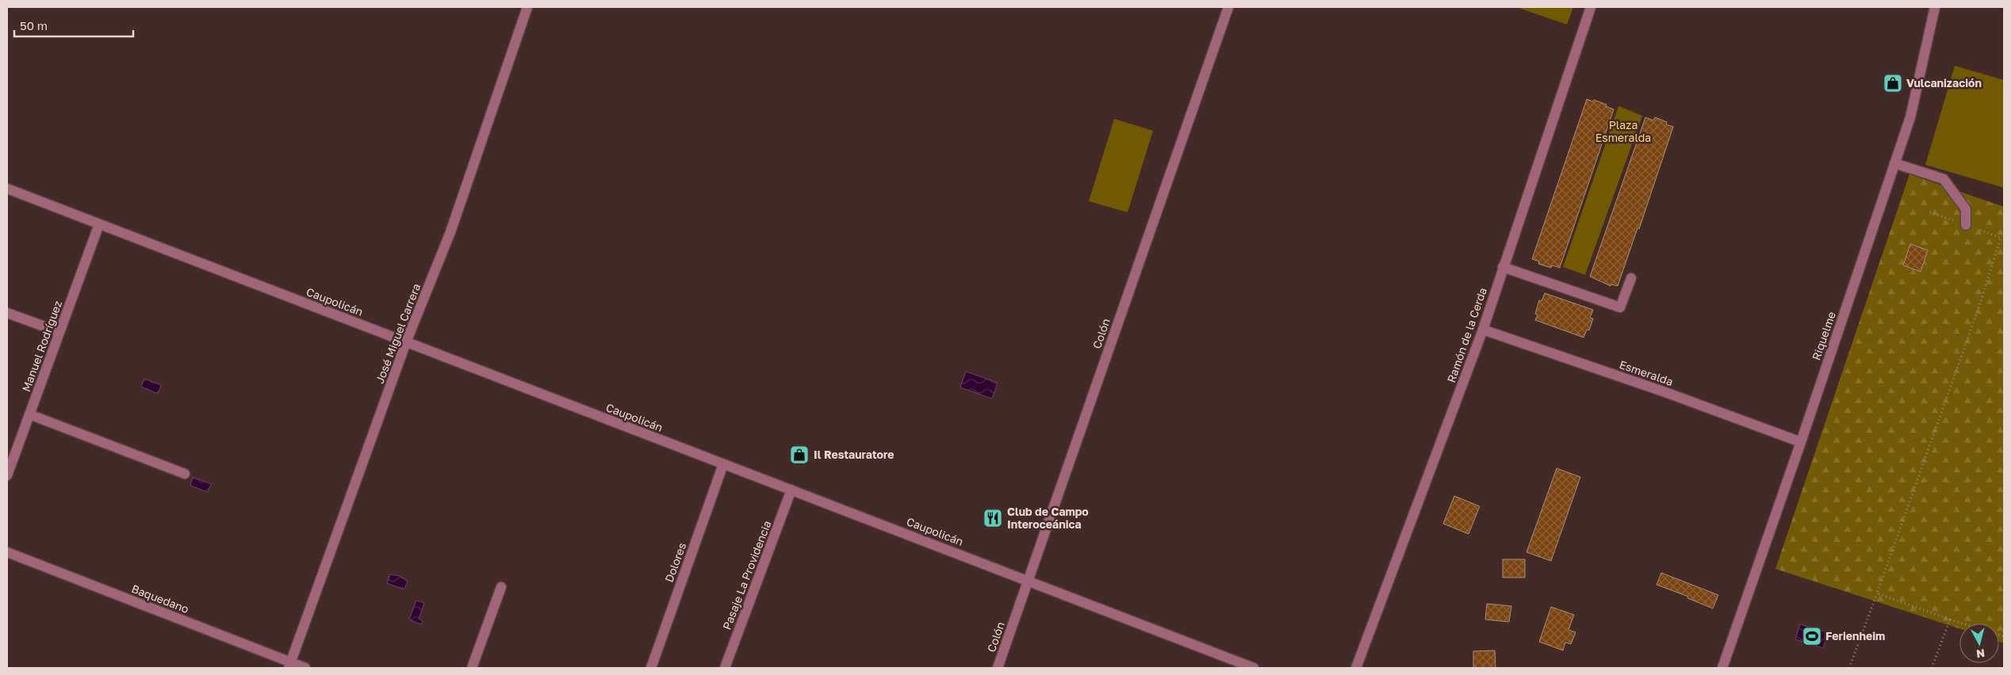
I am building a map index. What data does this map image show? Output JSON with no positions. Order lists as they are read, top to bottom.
{
  "streets": {
    "street": [
      "Caupolicán",
      "José Miguel Carrera",
      "Colón",
      "Ramón de la Cerda",
      "Riquelme",
      "Manuel Rodríguez",
      "Esmeralda",
      "Dolores",
      "Pasaje La Providencia",
      "Baquedano"
    ]
  },
  "crossings": [
    ["Caupolicán", "José Miguel Carrera"],
    ["Caupolicán", "Colón"],
    ["Caupolicán", "Manuel Rodríguez"],
    ["Caupolicán", "Dolores"],
    ["Caupolicán", "Pasaje La Providencia"],
    ["José Miguel Carrera", "Baquedano"],
    ["Ramón de la Cerda", "Esmeralda"],
    ["Riquelme", "Esmeralda"]
  ],
  "parks": ["Plaza Esmeralda"],
  "places": {
    "shop": ["Vulcanización", "Il Restauratore"],
    "restaurant": ["Club de Campo Interoceánica"],
    "sports": ["Ferienheim"]
  },
  "scale_bar": "50 m",
  "north": "bottom"
}
